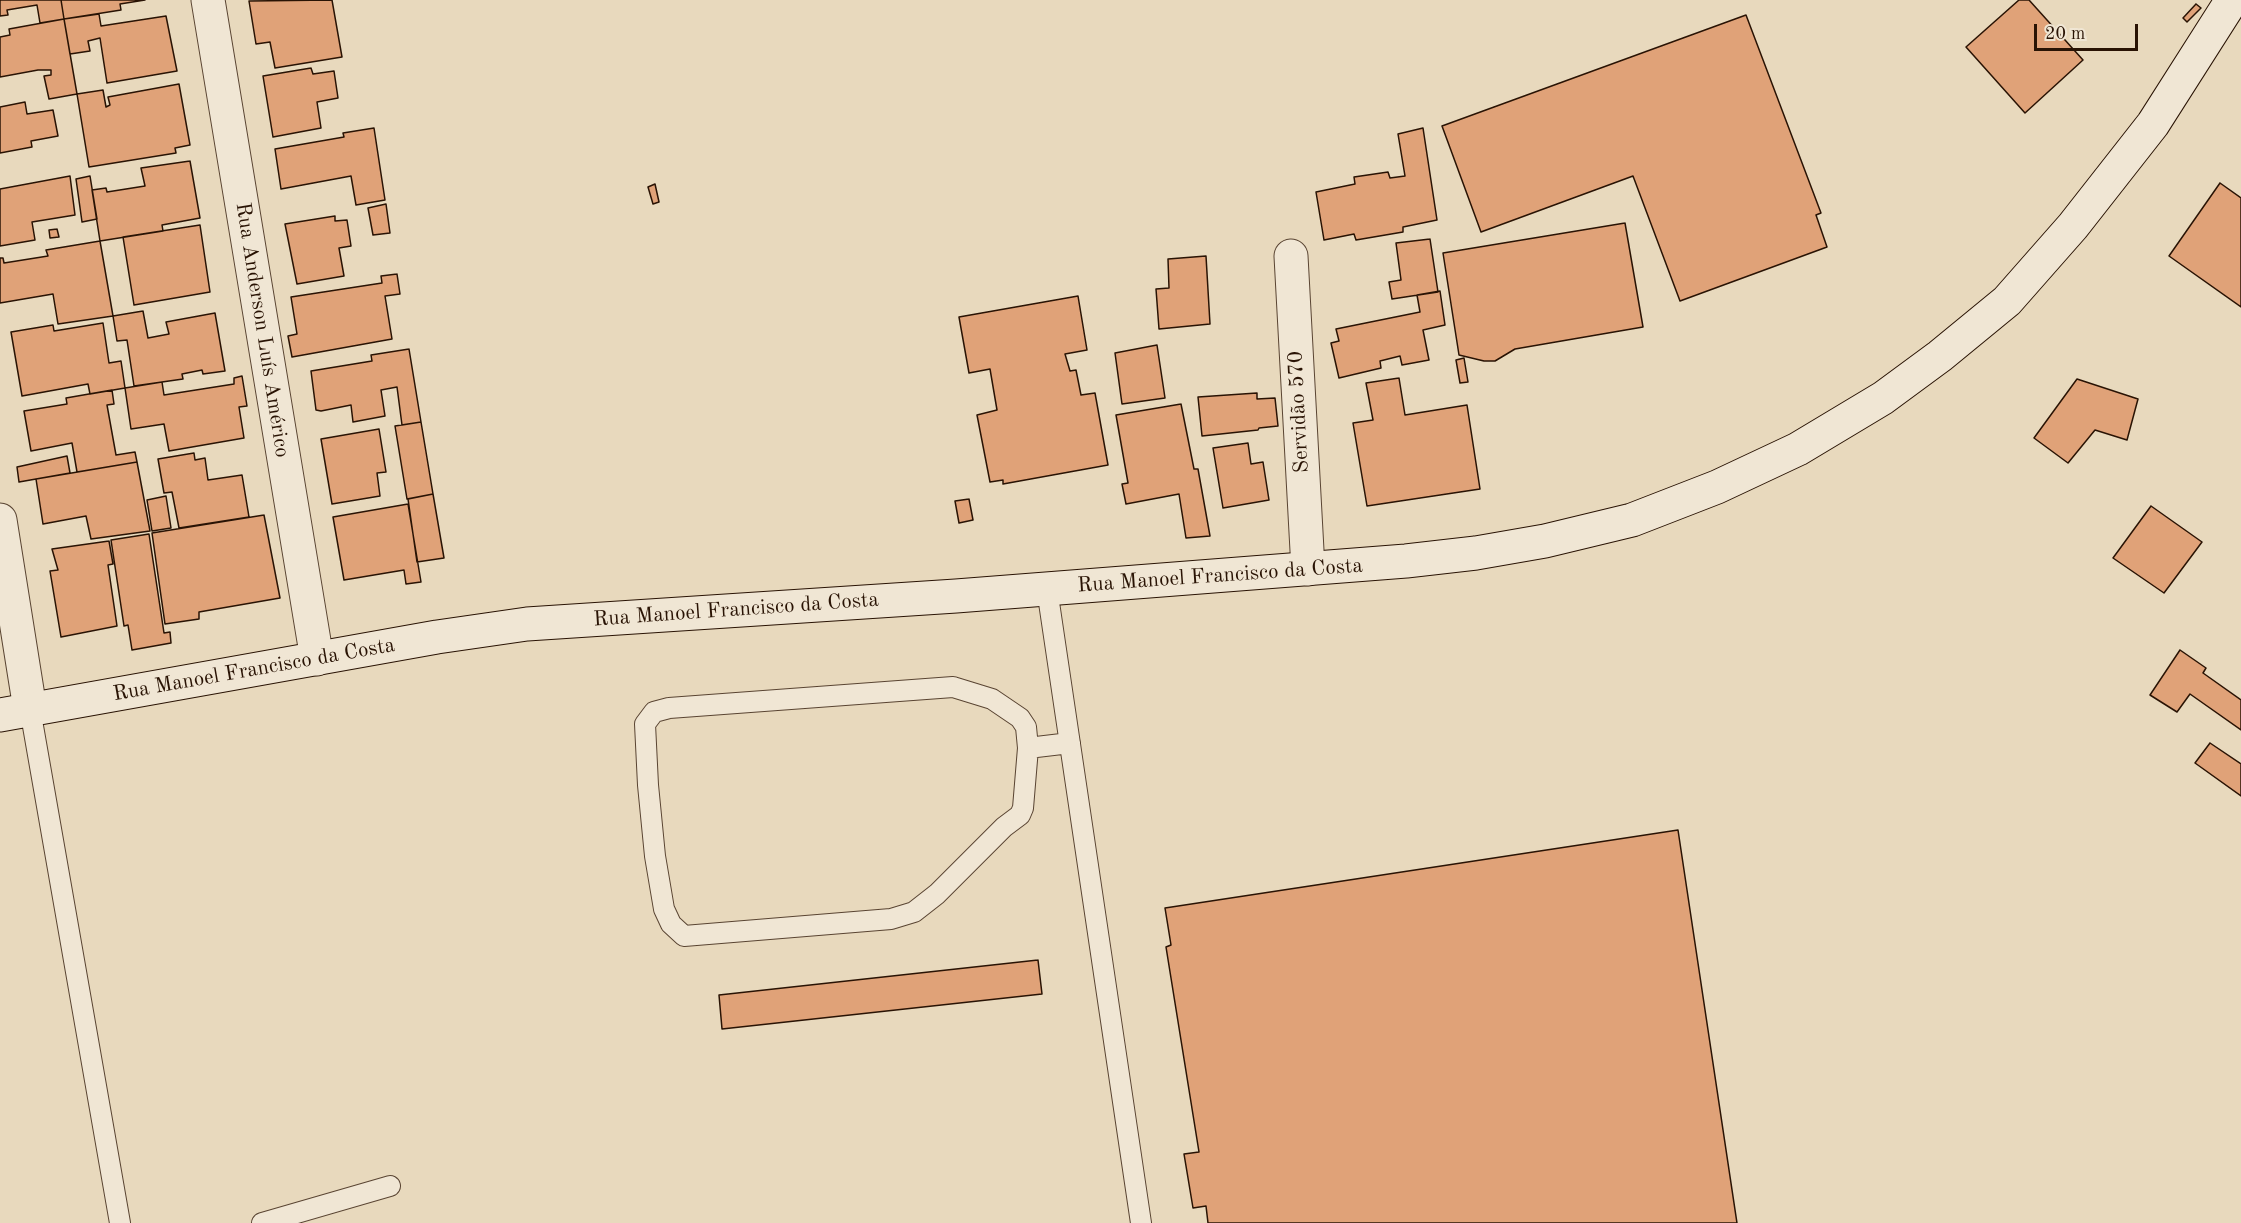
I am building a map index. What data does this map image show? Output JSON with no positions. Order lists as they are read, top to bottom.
{
  "streets": {
    "main road": ["Rua Anderson Luís Américo", "Servidão 570", "Rua Manoel Francisco da Costa"]
  },
  "crossings": [
    ["Rua Anderson Luís Américo", "Rua Manoel Francisco da Costa"],
    ["Servidão 570", "Rua Manoel Francisco da Costa"]
  ],
  "scale_bar": "20 m"
}
